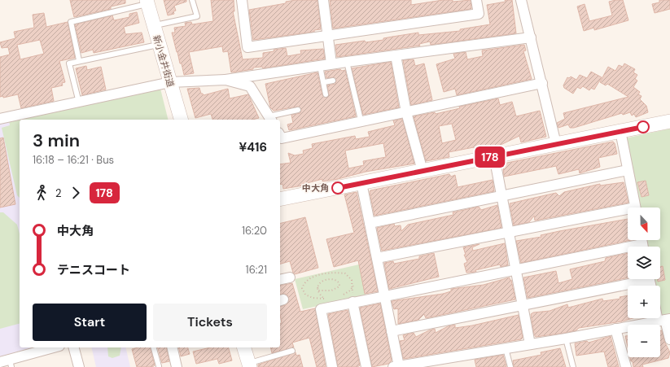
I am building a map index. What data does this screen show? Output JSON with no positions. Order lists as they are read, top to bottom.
{
  "streets": {
    "street": ["新小金井街道"]
  },
  "places": ["中大角"],
  "lines": ["bus line 178"],
  "north": "bottom",
  "page": {
    "on_map": "178",
    "heading": ["3 min", "16:18 – 16:21 · Bus", "¥416"],
    "legs": ["2", "178"],
    "map_buttons": ["+", "−"],
    "list": [
      {
        "name": "中大角",
        "value": "16:20"
      },
      {
        "name": "テニスコート",
        "value": "16:21"
      }
    ],
    "buttons": ["Start", "Tickets"]
  }
}
